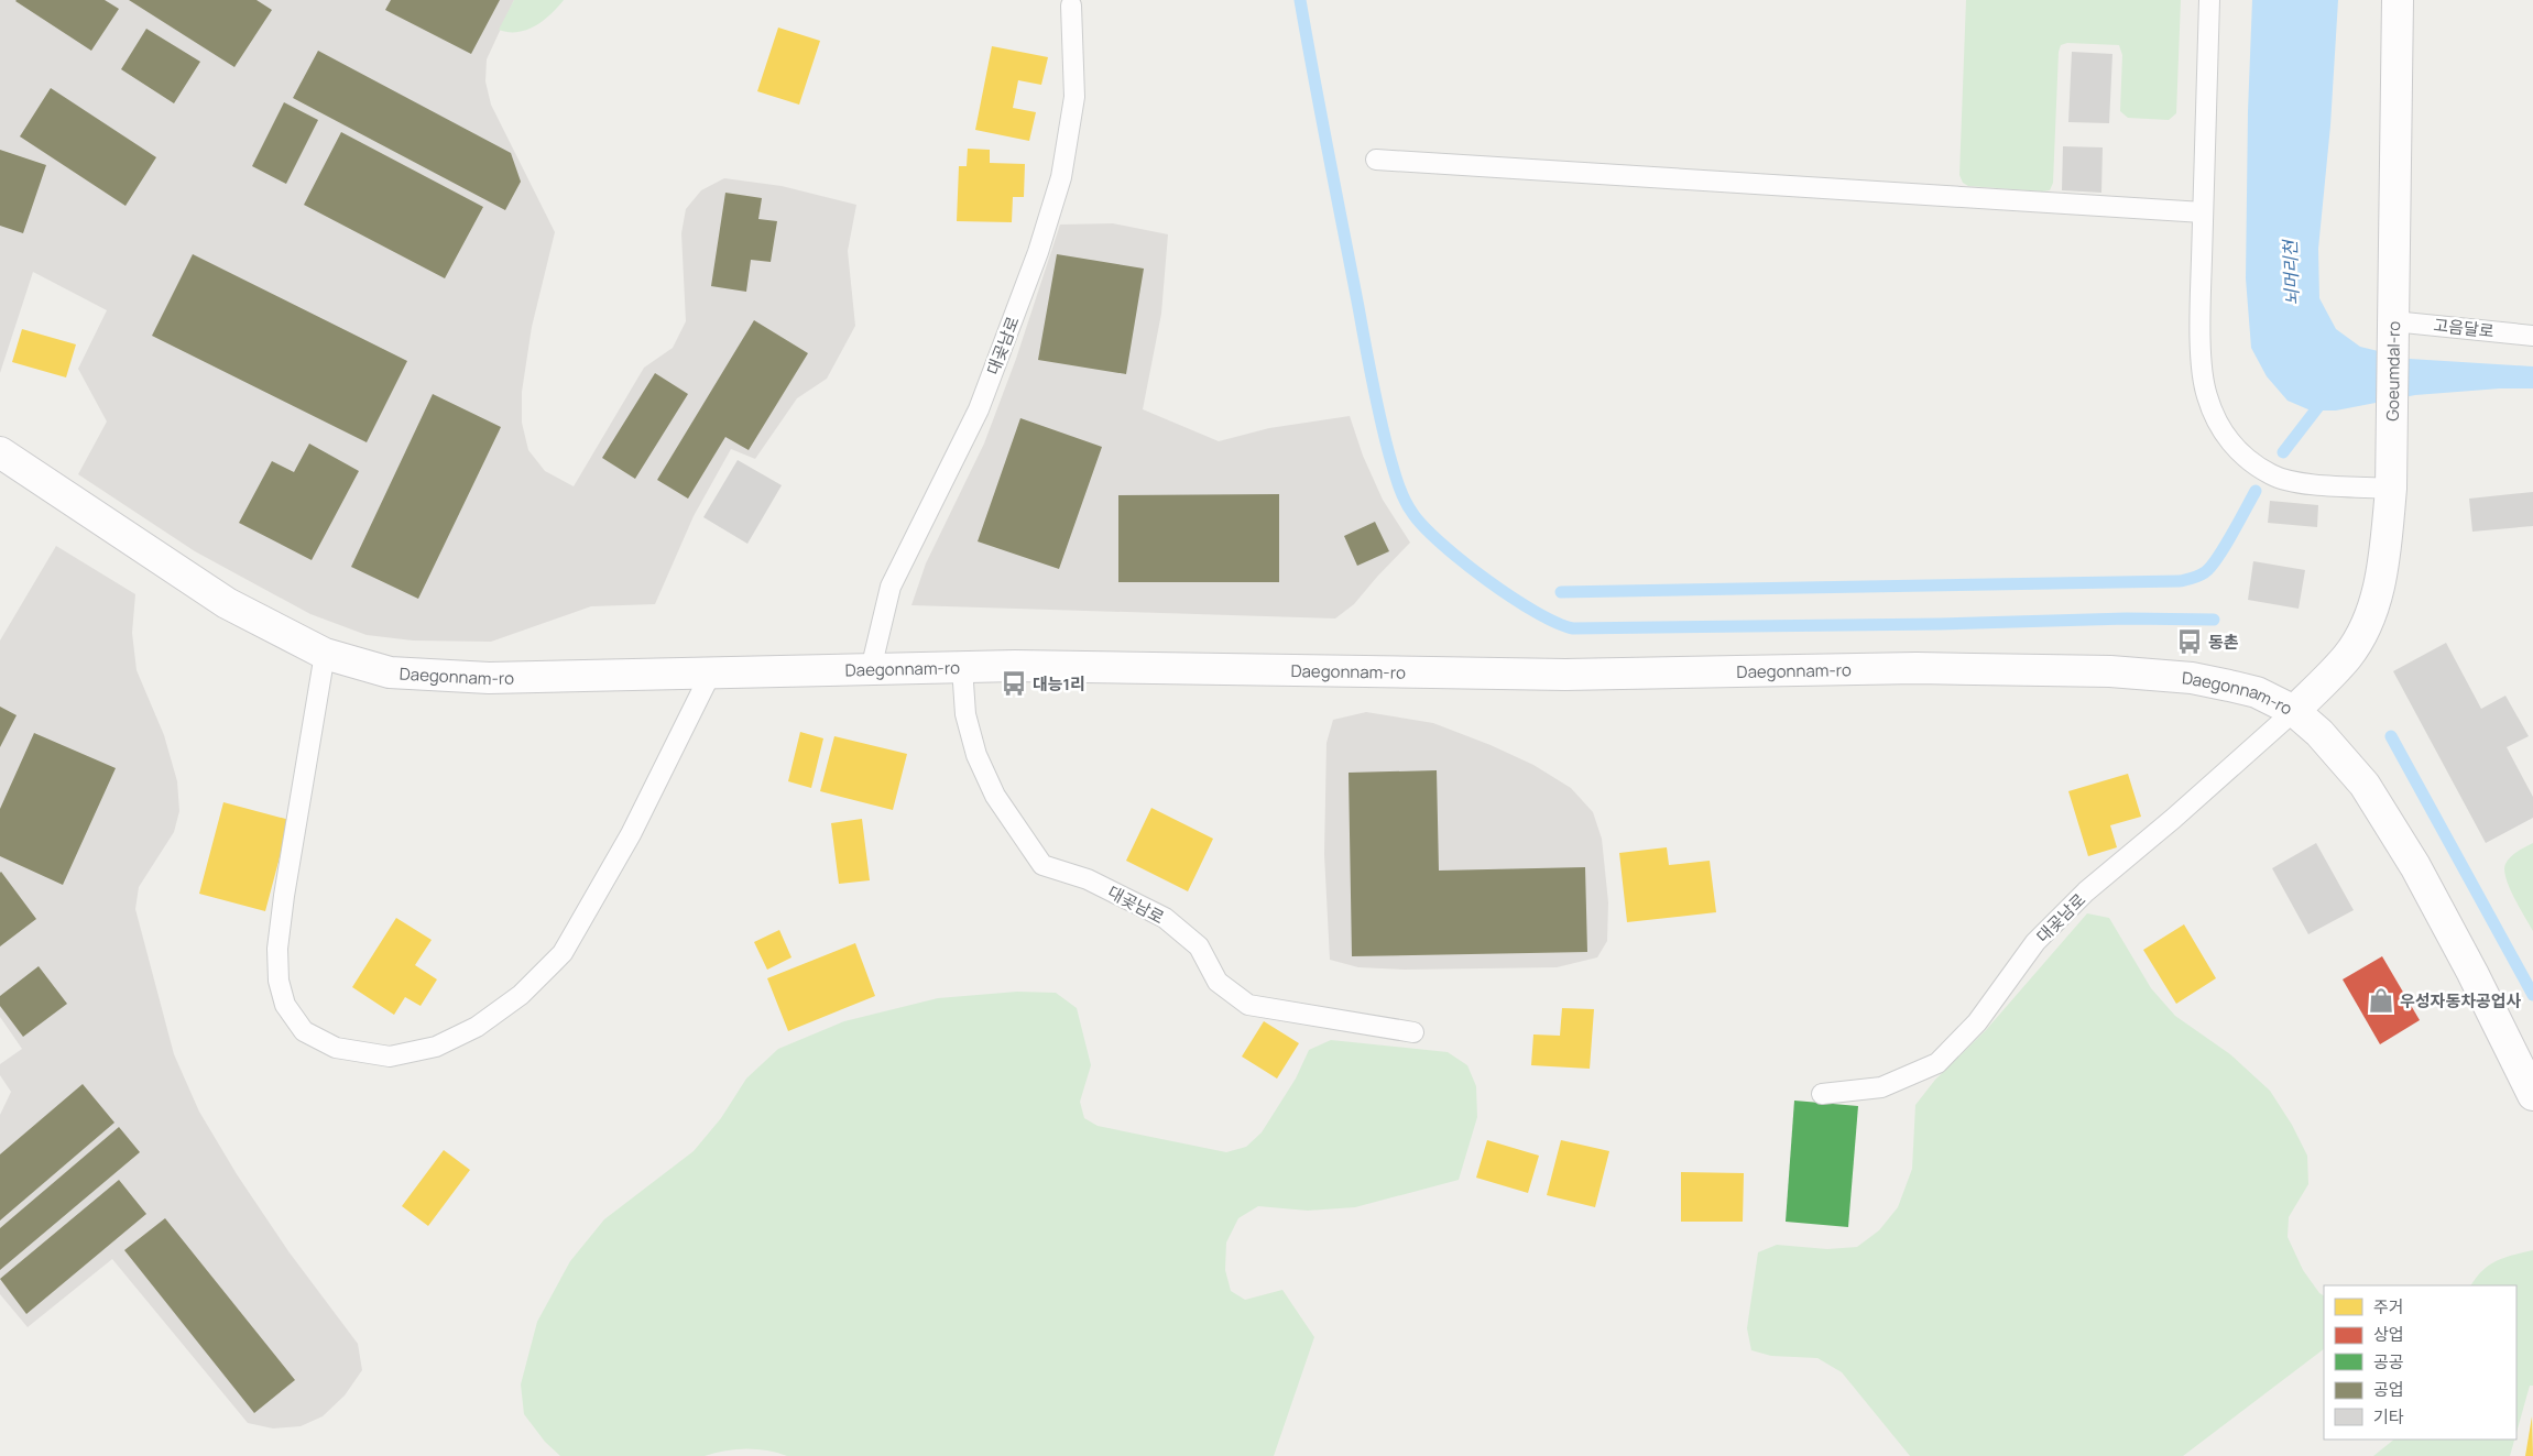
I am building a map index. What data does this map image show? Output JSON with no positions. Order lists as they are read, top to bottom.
{
  "streets": {
    "street": ["Goeumdal-ro", "Daegonnam-ro"],
    "lane": ["고음달로", "대곶남로"]
  },
  "crossings": [
    ["고음달로", "Goeumdal-ro"],
    ["대곶남로", "Goeumdal-ro"],
    ["대곶남로", "Daegonnam-ro"],
    ["Goeumdal-ro", "Daegonnam-ro"]
  ],
  "water": ["뇌머리천"],
  "places": {
    "bus stop": ["동촌", "대능1리"],
    "shop": ["우성자동차공업사"]
  },
  "legend": [
    "주거",
    "상업",
    "공공",
    "공업",
    "기타"
  ]
}
